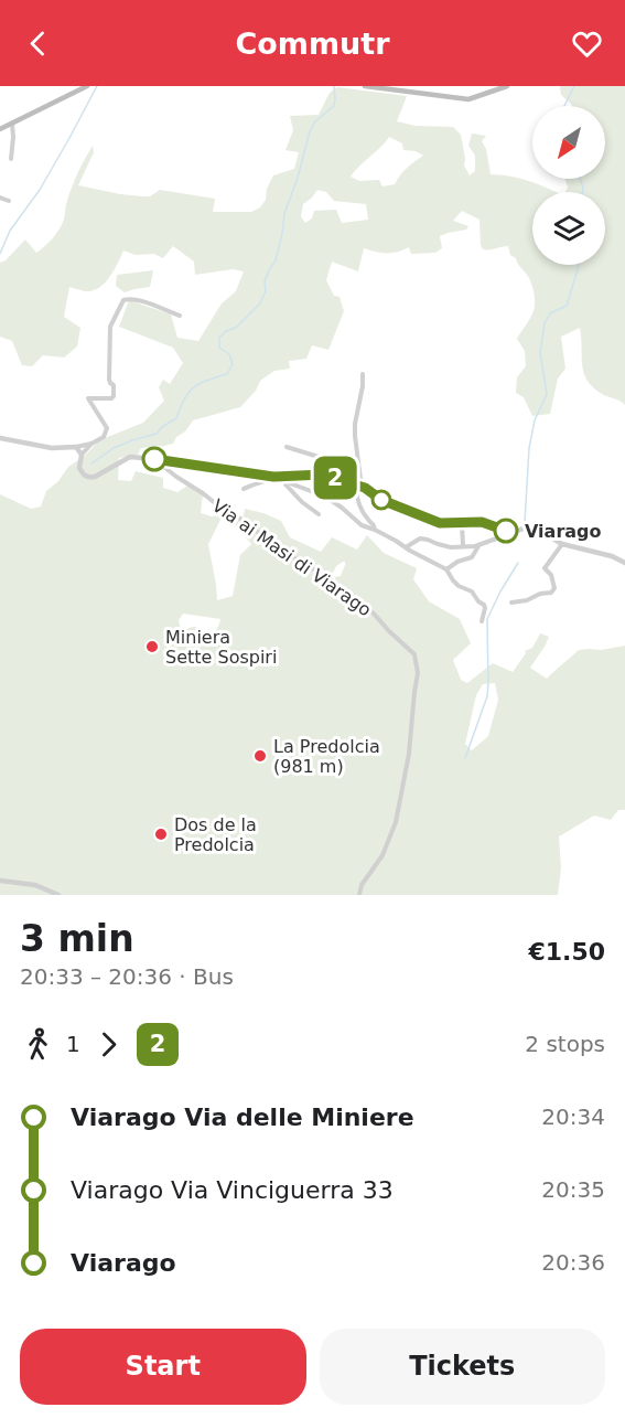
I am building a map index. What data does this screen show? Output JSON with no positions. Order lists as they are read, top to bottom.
{
  "streets": {
    "street": ["Via ai Masi di Viarago"]
  },
  "places": [
    "Viarago",
    "Miniera Sette Sospiri",
    "La Predolcia (981 m)",
    "Dos de la Predolcia"
  ],
  "lines": ["bus line 2"],
  "north": "bottom left",
  "page": {
    "header": "Commutr",
    "on_map": "2",
    "heading": ["3 min", "20:33 – 20:36 · Bus", "€1.50"],
    "legs": ["1", "2", "2 stops"],
    "list": [
      {
        "name": "Viarago Via delle Miniere",
        "value": "20:34"
      },
      {
        "name": "Viarago Via Vinciguerra 33",
        "value": "20:35"
      },
      {
        "name": "Viarago",
        "value": "20:36"
      }
    ],
    "buttons": ["Start", "Tickets"]
  }
}
